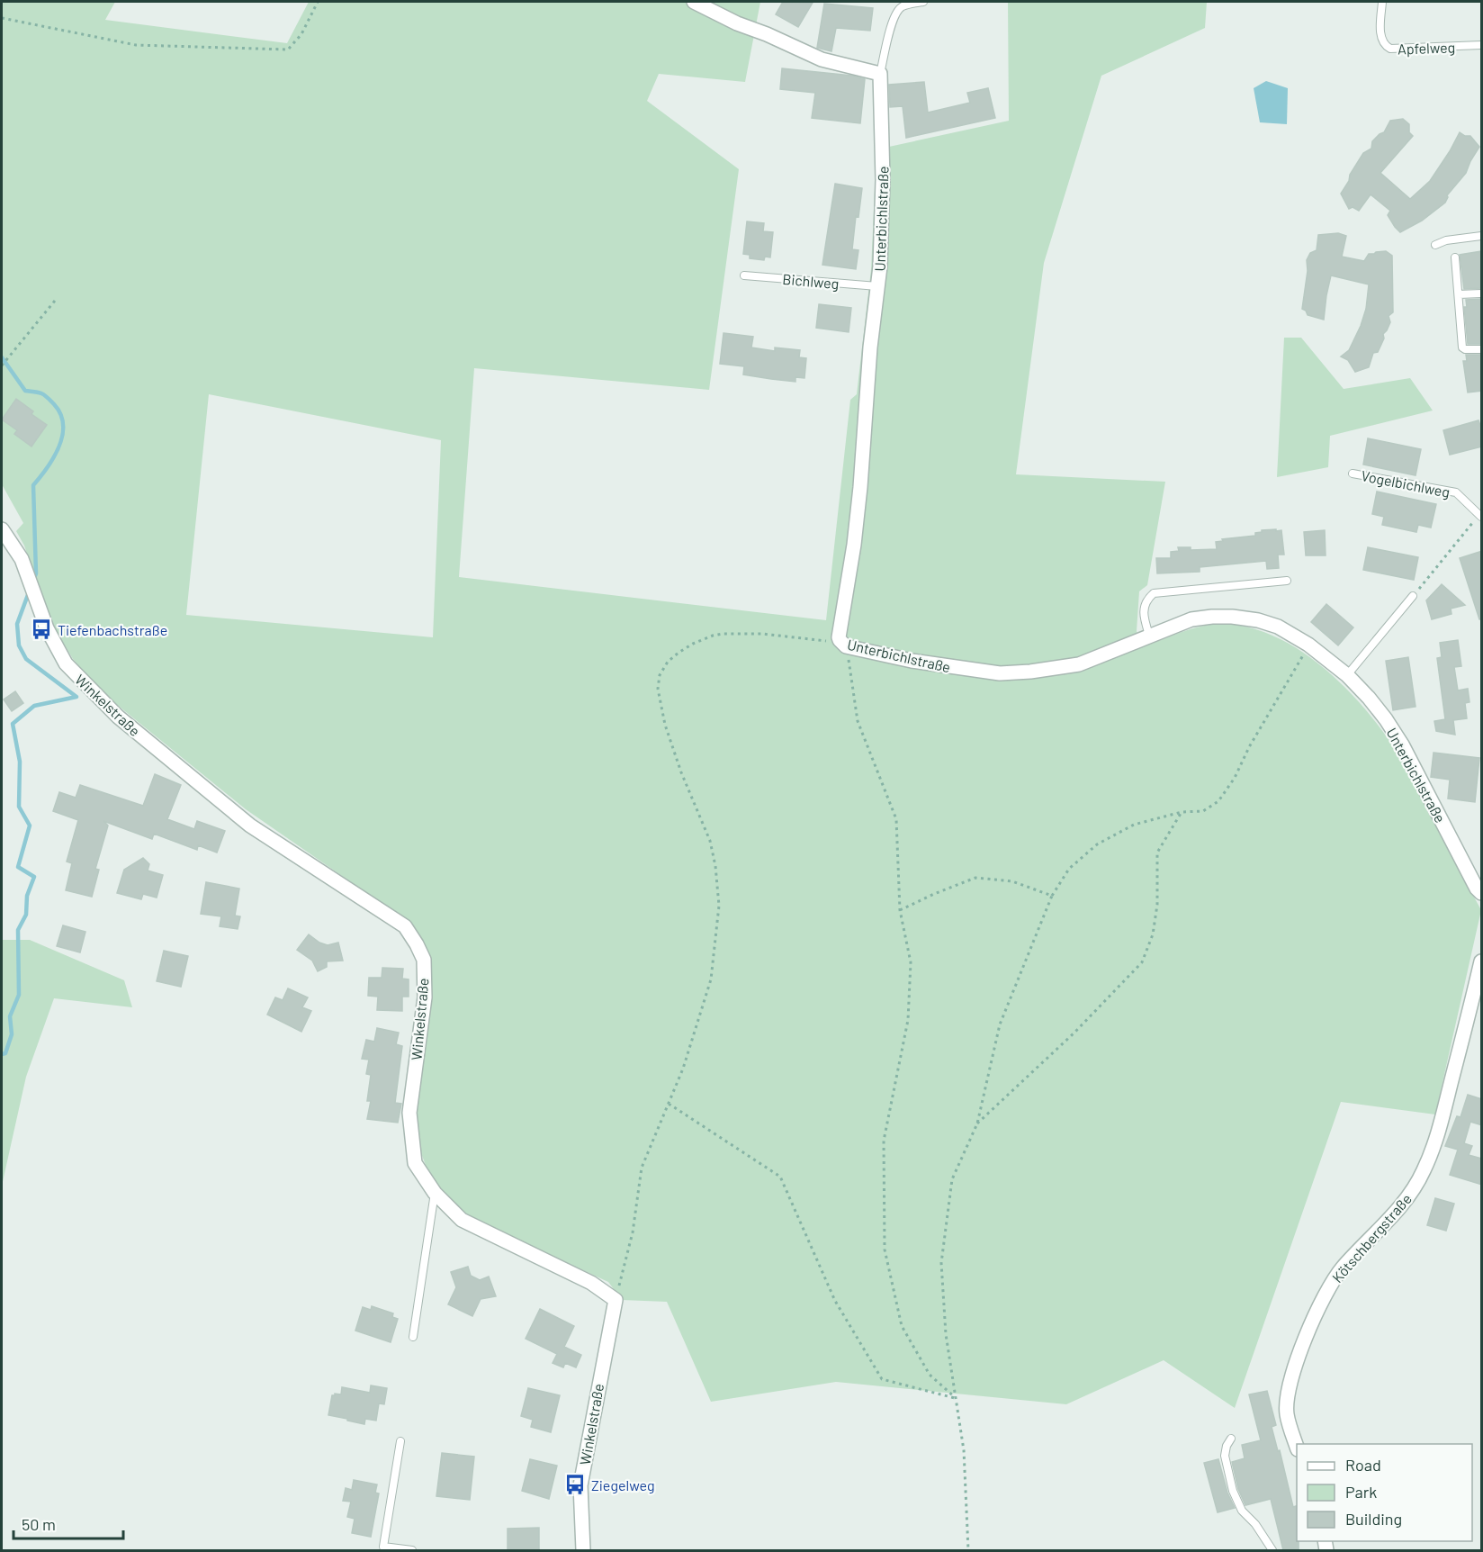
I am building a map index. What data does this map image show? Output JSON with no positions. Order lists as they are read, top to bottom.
{
  "streets": {
    "street": ["Unterbichlstraße", "Winkelstraße", "Kötschbergstraße"],
    "lane": ["Apfelweg", "Bichlweg", "Vogelbichlweg"]
  },
  "crossings": [
    ["Unterbichlstraße", "Bichlweg"]
  ],
  "places": {
    "bus stop": ["Tiefenbachstraße", "Ziegelweg"]
  },
  "legend": ["Road", "Park", "Building"],
  "scale_bar": "50 m"
}
